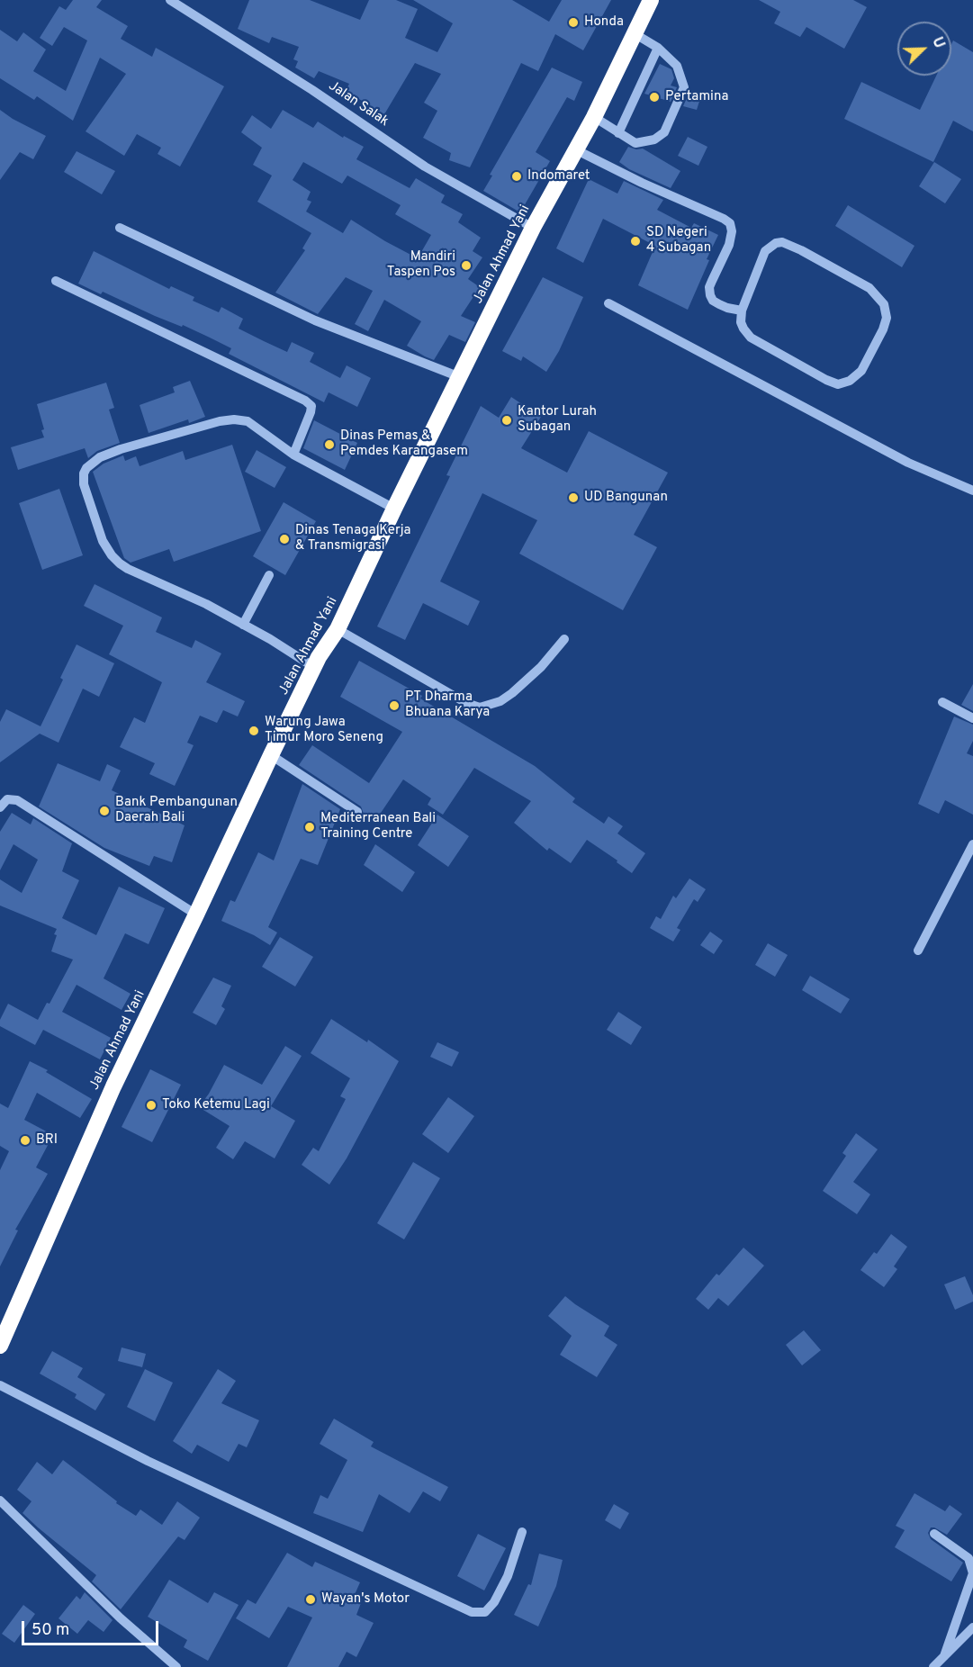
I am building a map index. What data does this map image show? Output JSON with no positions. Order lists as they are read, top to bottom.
{
  "streets": {
    "highway": ["Jalan Ahmad Yani"],
    "street": ["Jalan Salak"]
  },
  "crossings": [
    ["Jalan Salak", "Jalan Ahmad Yani"]
  ],
  "places": [
    "Honda",
    "Pertamina",
    "Indomaret",
    "SD Negeri 4 Subagan",
    "Mandiri Taspen Pos",
    "Kantor Lurah Subagan",
    "Dinas Pemas & Pemdes Karangasem",
    "UD Bangunan",
    "Dinas Tenaga Kerja & Transmigrasi",
    "PT Dharma Bhuana Karya",
    "Warung Jawa Timur Moro Seneng",
    "Bank Pembangunan Daerah Bali",
    "Mediterranean Bali Training Centre",
    "Toko Ketemu Lagi",
    "BRI",
    "Wayan's Motor"
  ],
  "scale_bar": "50 m",
  "north": "top right"
}
